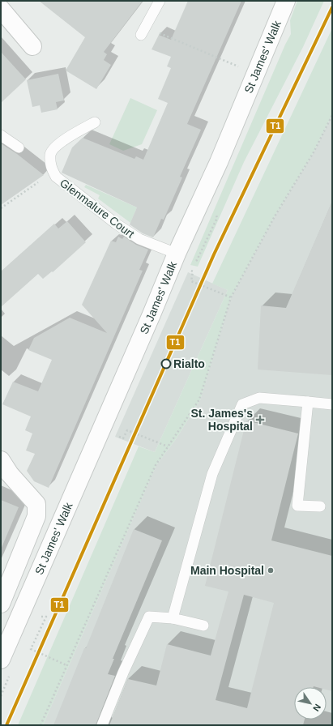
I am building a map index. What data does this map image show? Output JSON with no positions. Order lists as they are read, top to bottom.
{
  "streets": {
    "street": ["St James' Walk"],
    "lane": ["Glenmalure Court"]
  },
  "crossings": [
    ["St James' Walk", "Glenmalure Court"]
  ],
  "places": {
    "other": ["Rialto", "Main Hospital"],
    "health": ["St. James's Hospital"]
  },
  "lines": ["transit line T1"],
  "north": "bottom right"
}
